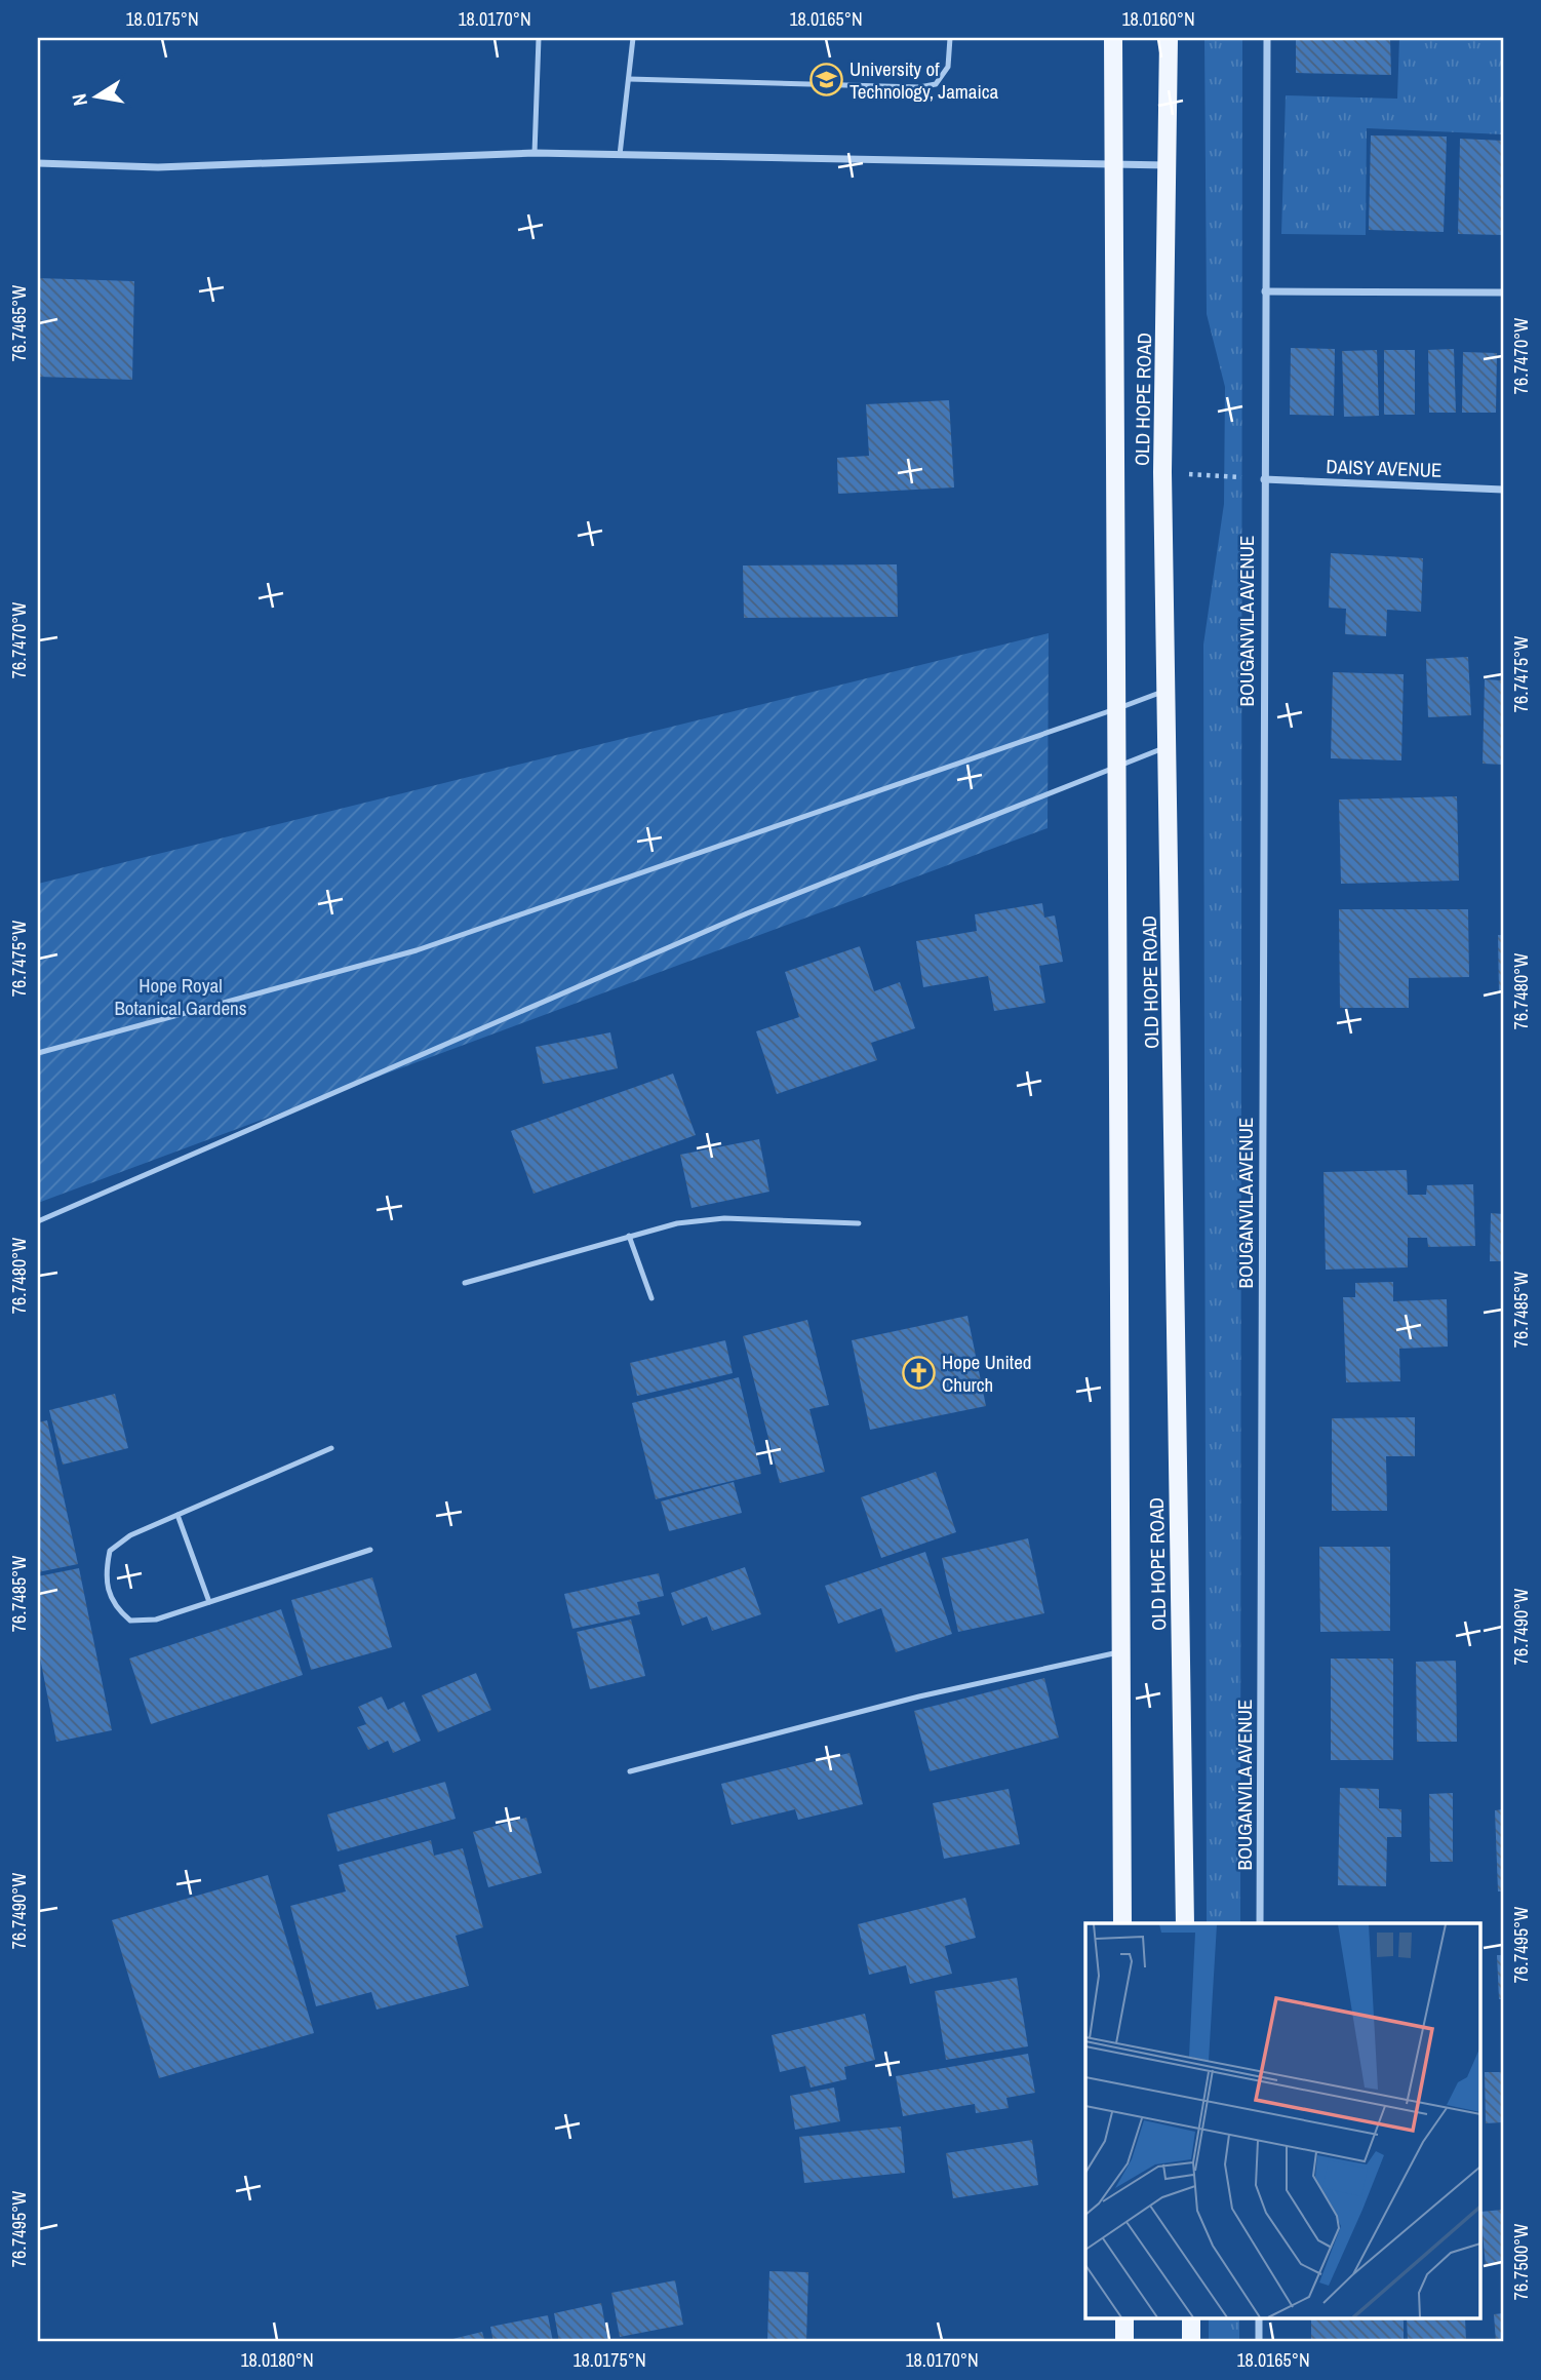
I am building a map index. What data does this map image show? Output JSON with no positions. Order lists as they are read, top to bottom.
{
  "streets": {
    "main road": ["OLD HOPE ROAD"],
    "street": ["DAISY AVENUE", "BOUGANVILA AVENUE"]
  },
  "crossings": [
    ["DAISY AVENUE", "BOUGANVILA AVENUE"]
  ],
  "parks": ["Hope Royal Botanical Gardens"],
  "places": {
    "school or university": ["University of Technology, Jamaica"],
    "church": ["Hope United Church"]
  },
  "north": "left",
  "coordinates": [
    "18.0175°N",
    "18.0170°N",
    "18.0165°N",
    "18.0160°N",
    "76.7465°W",
    "76.7470°W",
    "76.7475°W",
    "76.7480°W",
    "76.7485°W",
    "76.7490°W",
    "76.7495°W",
    "76.7500°W",
    "18.0180°N"
  ]
}
